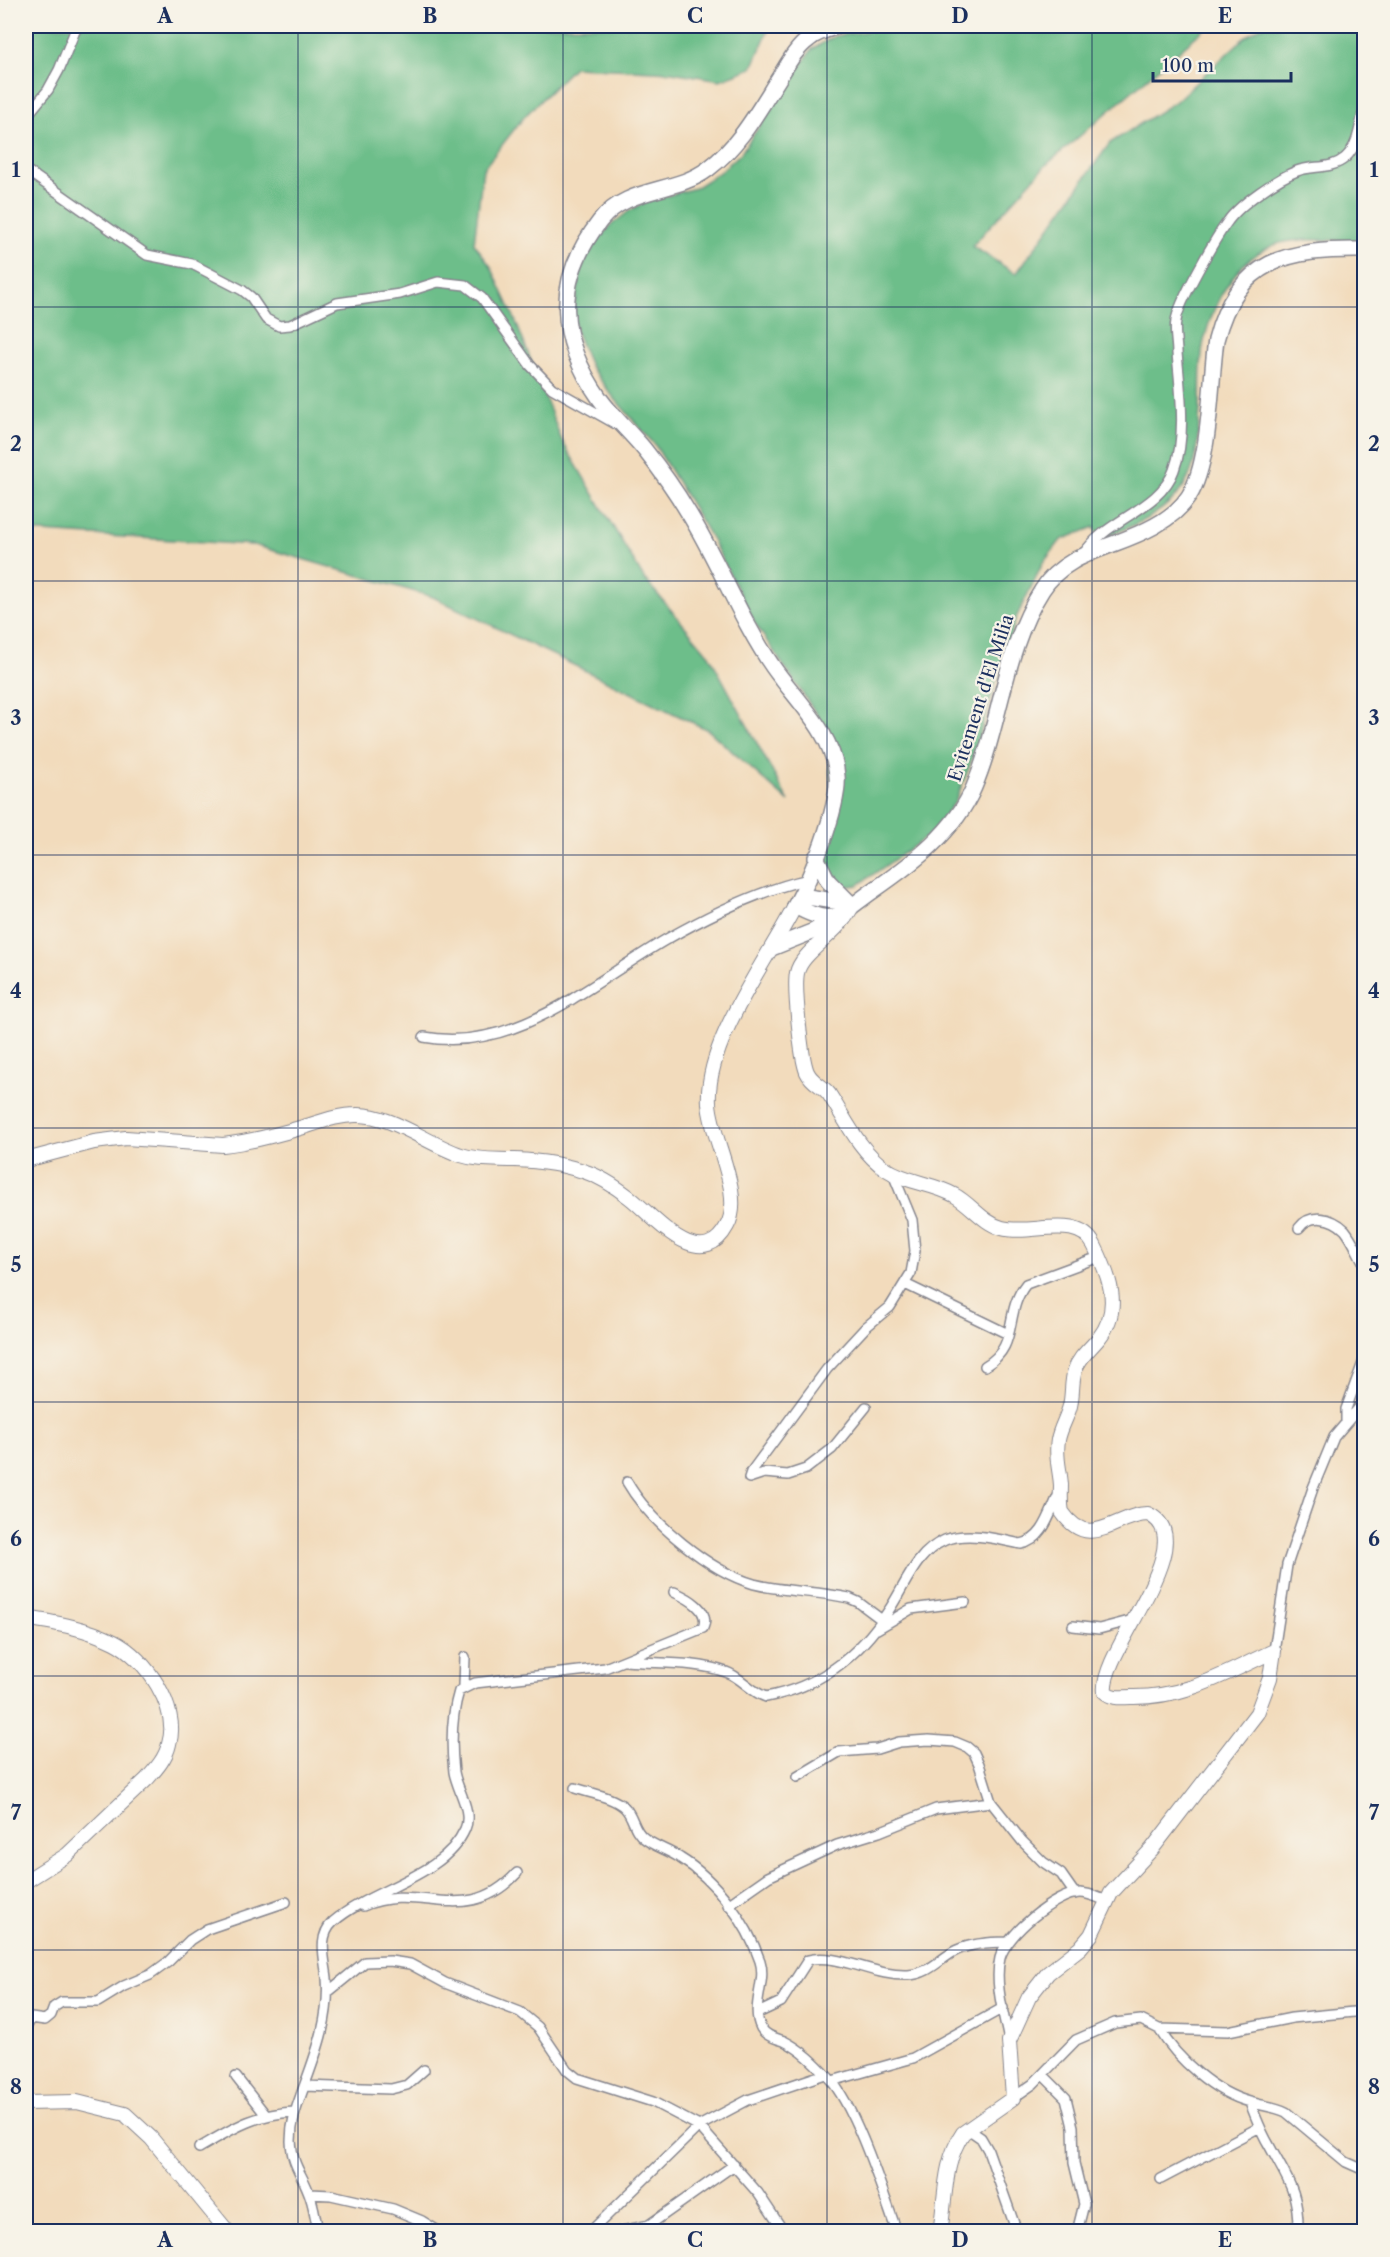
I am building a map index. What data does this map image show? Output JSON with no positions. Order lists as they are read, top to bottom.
{
  "streets": {
    "main road": ["Evitement d'El Milia"]
  },
  "scale_bar": "100 m",
  "grid": {
    "columns": [
      "A",
      "B",
      "C",
      "D",
      "E"
    ],
    "rows": [
      "1",
      "2",
      "3",
      "4",
      "5",
      "6",
      "7",
      "8"
    ]
  }
}
